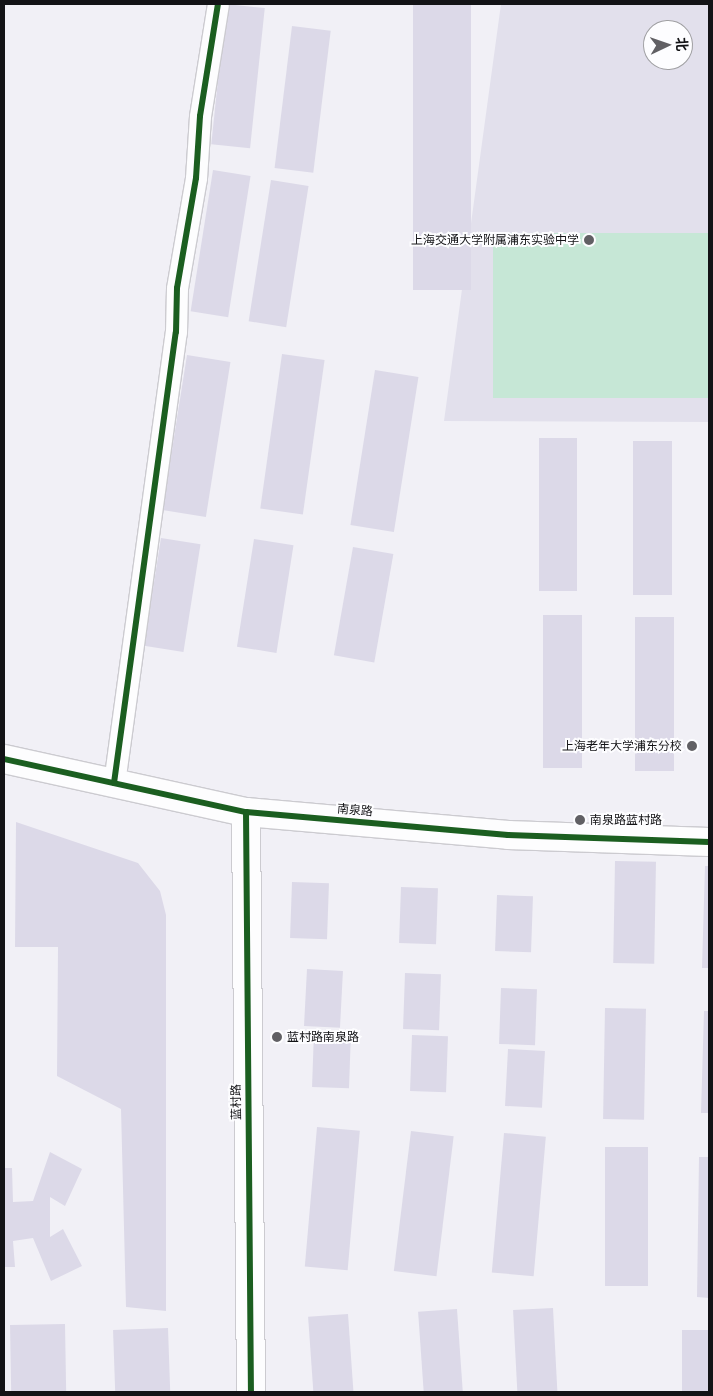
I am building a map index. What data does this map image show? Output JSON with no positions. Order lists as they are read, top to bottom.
{
  "streets": {
    "street": ["南泉路", "蓝村路"]
  },
  "crossings": [
    ["南泉路", "蓝村路"]
  ],
  "places": [
    "上海交通大学附属浦东实验中学",
    "上海老年大学浦东分校",
    "南泉路蓝村路",
    "蓝村路南泉路"
  ],
  "north": "right"
}
